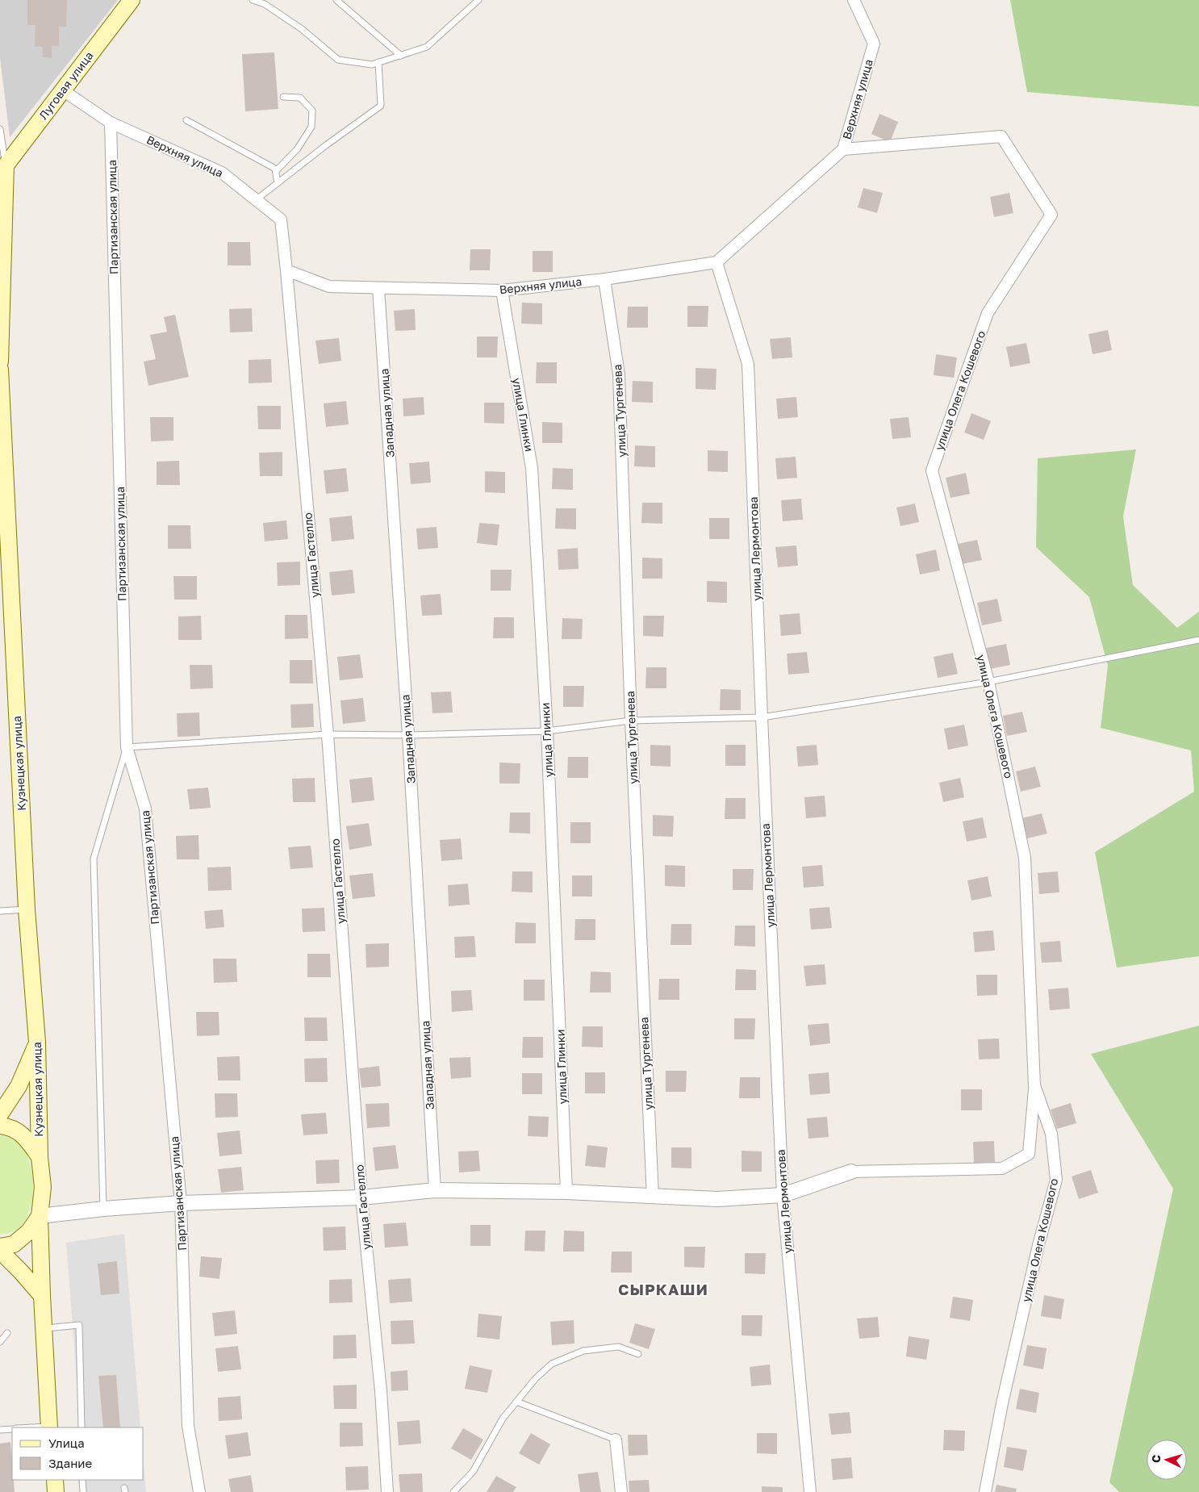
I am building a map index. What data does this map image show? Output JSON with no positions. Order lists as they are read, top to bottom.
{
  "streets": {
    "main road": ["Луговая улица", "Кузнецкая улица"],
    "street": [
      "Верхняя улица",
      "Партизанская улица",
      "улица Олега Кошевого",
      "улица Тургенева",
      "Западная улица",
      "улица Глинки",
      "улица Лермонтова",
      "улица Гастелло"
    ]
  },
  "crossings": [
    ["Луговая улица", "Верхняя улица"],
    ["Верхняя улица", "Партизанская улица"],
    ["Верхняя улица", "улица Олега Кошевого"],
    ["Верхняя улица", "улица Тургенева"],
    ["Верхняя улица", "Западная улица"],
    ["Верхняя улица", "улица Глинки"],
    ["Верхняя улица", "улица Лермонтова"],
    ["Верхняя улица", "улица Гастелло"]
  ],
  "districts": ["СЫРКАШИ"],
  "legend": ["Улица", "Здание"],
  "north": "left"
}
